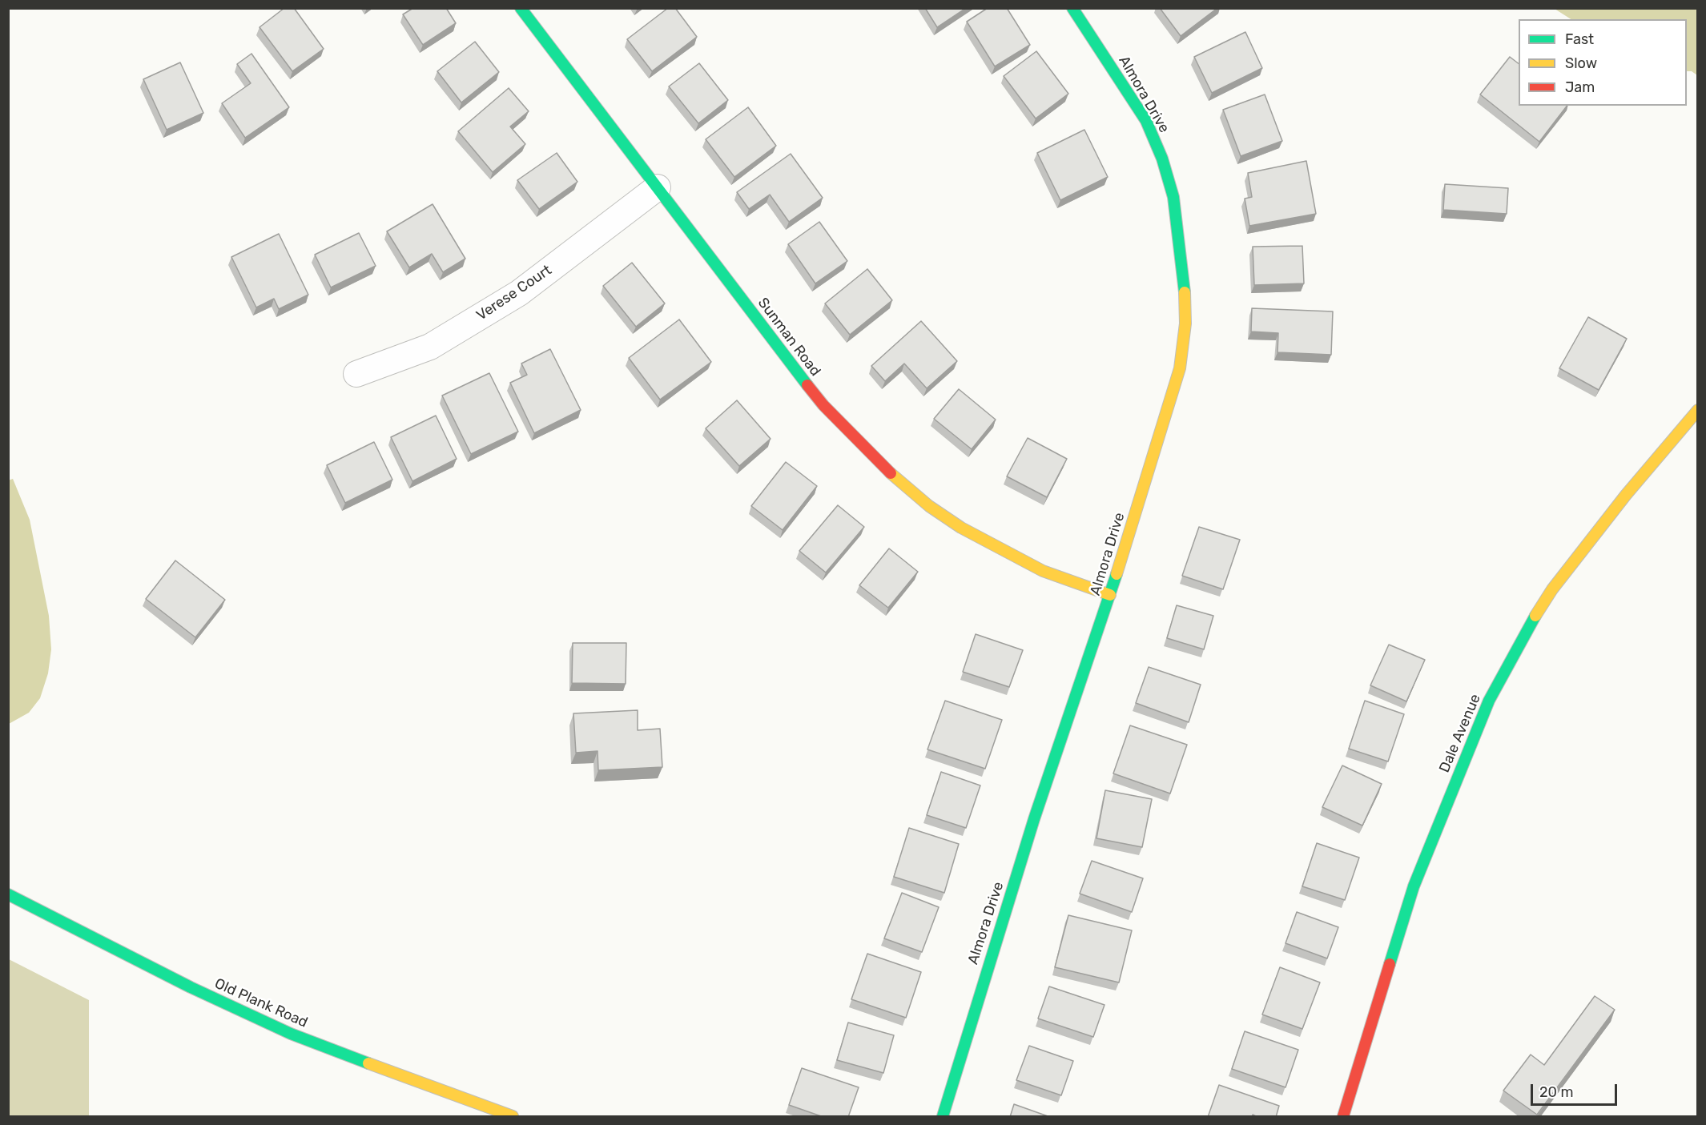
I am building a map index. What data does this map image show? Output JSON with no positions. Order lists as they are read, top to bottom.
{
  "streets": {
    "street": [
      "Almora Drive",
      "Verese Court",
      "Sunman Road",
      "Dale Avenue",
      "Old Plank Road"
    ]
  },
  "crossings": [
    ["Almora Drive", "Sunman Road"],
    ["Verese Court", "Sunman Road"]
  ],
  "legend": ["Fast", "Slow", "Jam"],
  "scale_bar": "20 m"
}
